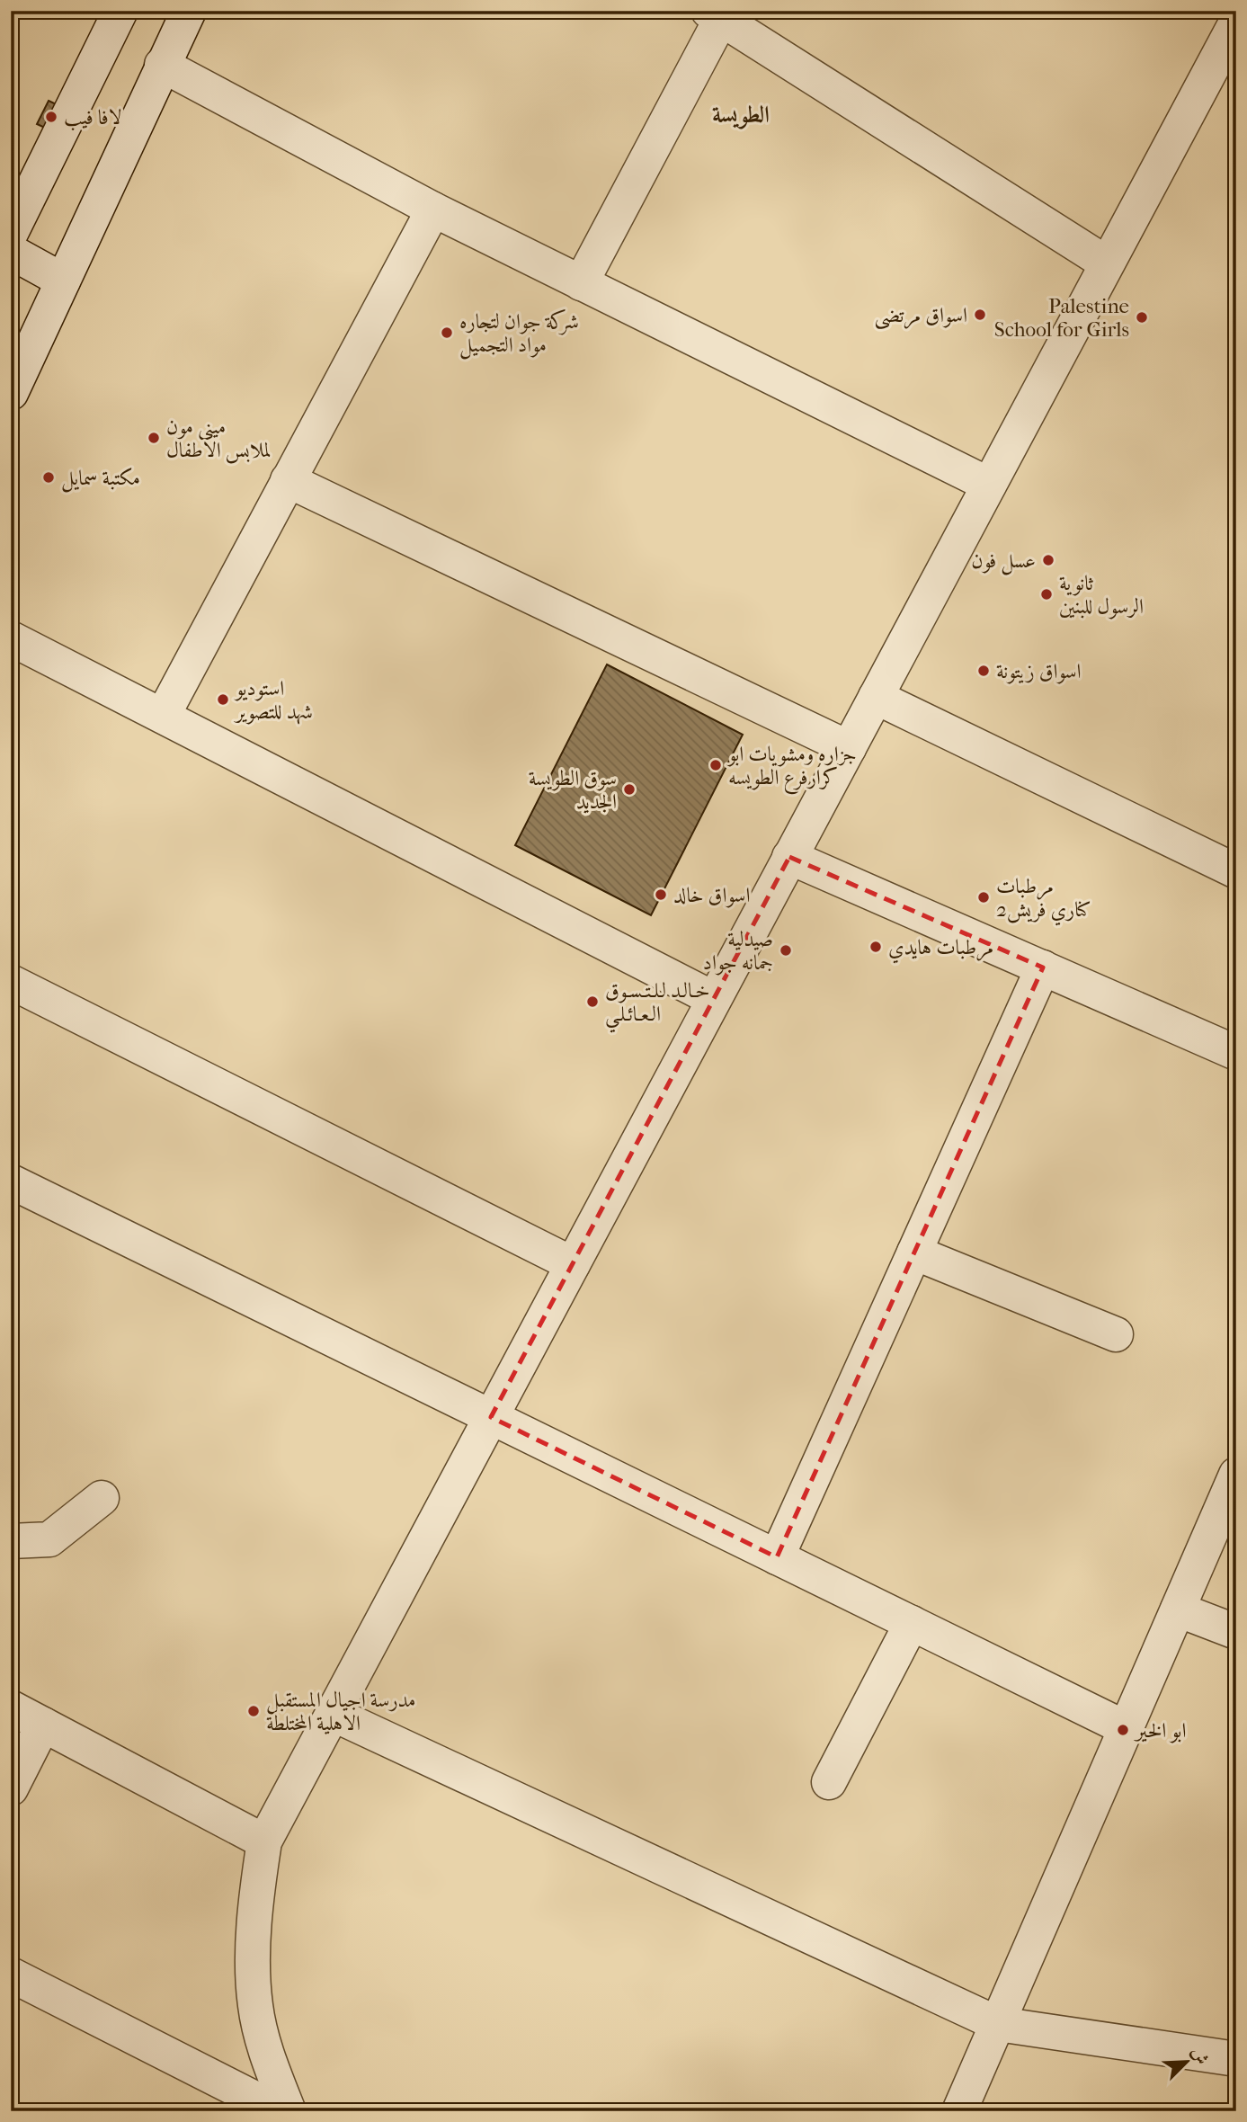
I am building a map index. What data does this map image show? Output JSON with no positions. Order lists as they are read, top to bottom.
{
  "districts": ["الطويسة"],
  "places": [
    "لافا فيب",
    "اسواق مرتضى",
    "Palestine School for Girls",
    "شركة جوان لتجاره مواد التجميل",
    "ميني مون لملابس الاطفال",
    "مكتبة سمايل",
    "عسل فون",
    "ثانوية الرسول للبنين",
    "اسواق زيتونة",
    "استوديو شهد للتصوير",
    "جزاره ومشويات ابو كرارفرع الطويسه",
    "سوق الطويسة الجديد",
    "اسواق خالد",
    "مرطبات كناري فريش2",
    "مرطبات هايدي",
    "صيدلية جمانه جواد",
    "خـالـد لـلـتـسـوق الـعـائـلـي",
    "مدرسة اجيال المستقبل الاهلية المختلطة",
    "ابو الخير"
  ],
  "north": "top right"
}
